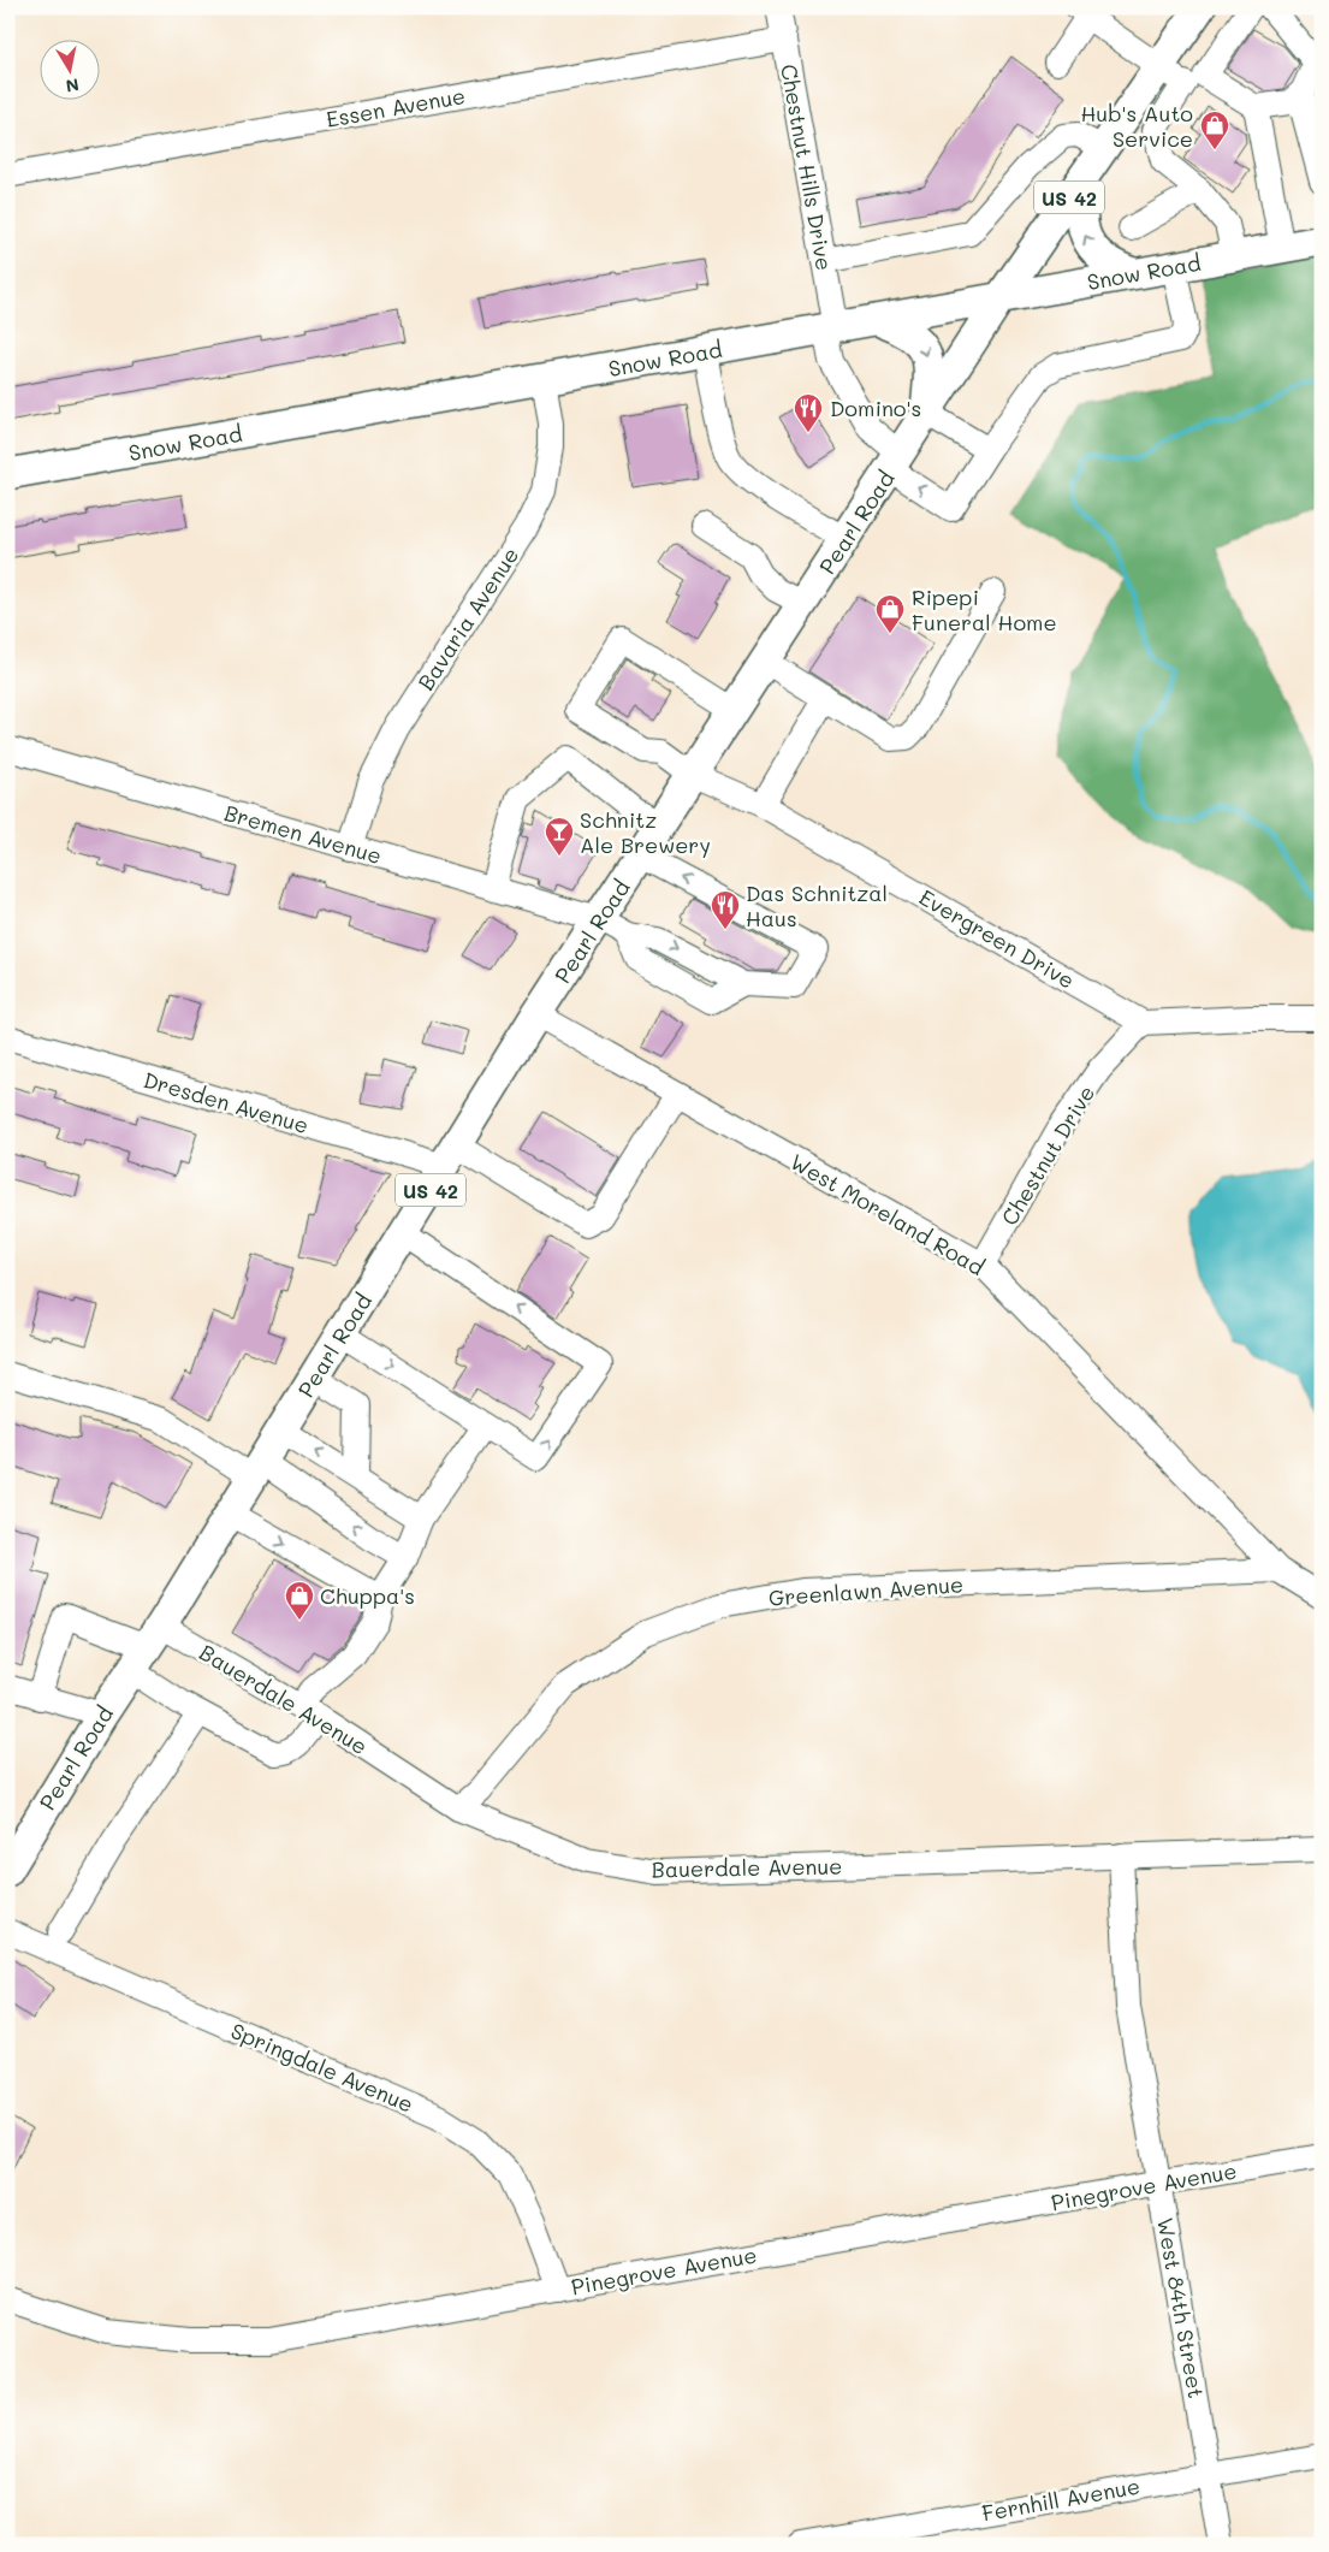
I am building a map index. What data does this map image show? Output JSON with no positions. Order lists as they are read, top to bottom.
{
  "streets": {
    "main road": ["US 42", "Snow Road", "Pearl Road"],
    "street": [
      "Essen Avenue",
      "Chestnut Hills Drive",
      "Bavaria Avenue",
      "Bremen Avenue",
      "Evergreen Drive",
      "Dresden Avenue",
      "Chestnut Drive",
      "West Moreland Road",
      "Greenlawn Avenue",
      "Bauerdale Avenue",
      "Springdale Avenue",
      "Pinegrove Avenue",
      "West 84th Street",
      "Fernhill Avenue"
    ]
  },
  "crossings": [
    ["Essen Avenue", "Chestnut Hills Drive"],
    ["Chestnut Hills Drive", "Snow Road"],
    ["Chestnut Hills Drive", "Pearl Road"],
    ["Snow Road", "Pearl Road"],
    ["Snow Road", "Bavaria Avenue"],
    ["Pearl Road", "Bremen Avenue"],
    ["Pearl Road", "Evergreen Drive"],
    ["Pearl Road", "Dresden Avenue"],
    ["Pearl Road", "West Moreland Road"],
    ["Pearl Road", "Bauerdale Avenue"],
    ["Bavaria Avenue", "Bremen Avenue"],
    ["Evergreen Drive", "Chestnut Drive"],
    ["Dresden Avenue", "West Moreland Road"],
    ["Chestnut Drive", "West Moreland Road"],
    ["West Moreland Road", "Greenlawn Avenue"],
    ["Greenlawn Avenue", "Bauerdale Avenue"],
    ["Bauerdale Avenue", "West 84th Street"],
    ["Springdale Avenue", "Pinegrove Avenue"],
    ["Pinegrove Avenue", "West 84th Street"],
    ["West 84th Street", "Fernhill Avenue"]
  ],
  "places": {
    "shop": ["Hub's Auto Service", "Ripepi Funeral Home", "Chuppa's"],
    "restaurant": ["Domino's", "Das Schnitzal Haus"],
    "bar": ["Schnitz Ale Brewery"]
  },
  "north": "bottom"
}
